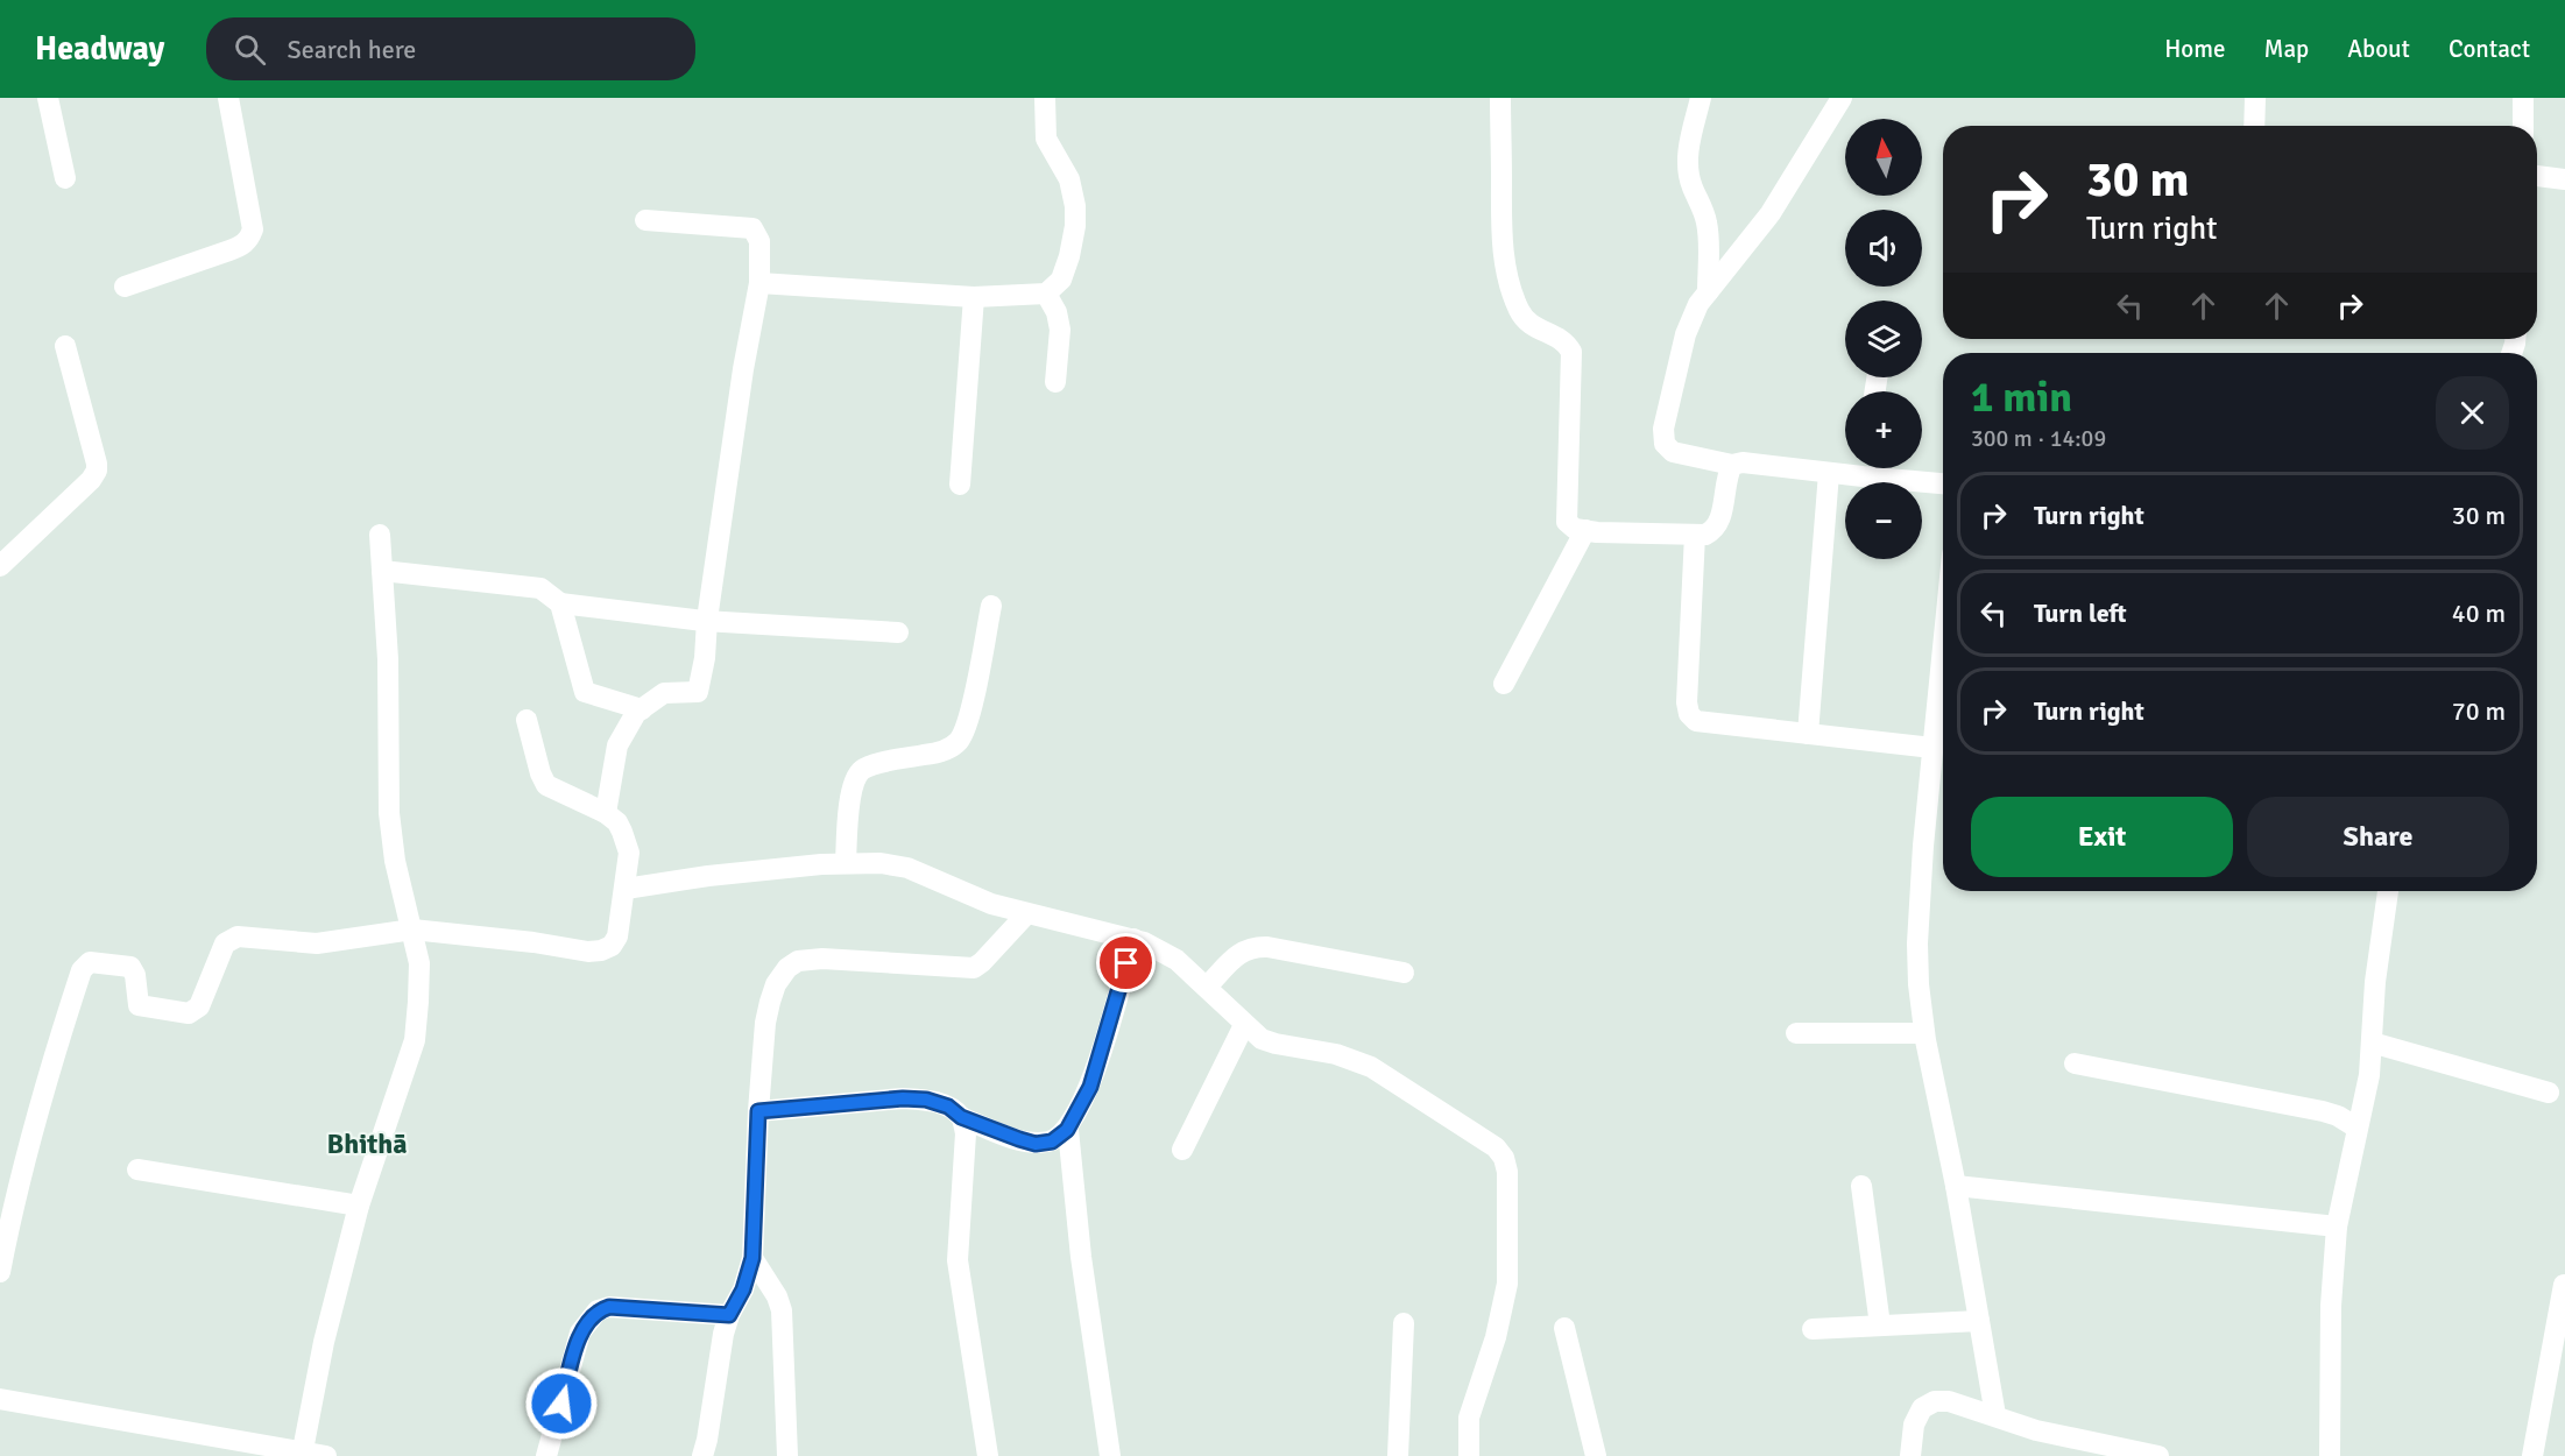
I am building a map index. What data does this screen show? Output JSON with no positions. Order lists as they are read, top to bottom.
{
  "districts": ["Bhithā"],
  "north": "top",
  "page": {
    "header": "Headway",
    "search": "Search here",
    "nav": [
      "Home",
      "Map",
      "About",
      "Contact"
    ],
    "map_buttons": ["+", "−"],
    "turn": ["30 m", "Turn right"],
    "heading": ["1 min", "300 m · 14:09"],
    "list": [
      {
        "name": "Turn right",
        "value": "30 m"
      },
      {
        "name": "Turn left",
        "value": "40 m"
      },
      {
        "name": "Turn right",
        "value": "70 m"
      }
    ],
    "buttons": ["Exit", "Share"]
  }
}
